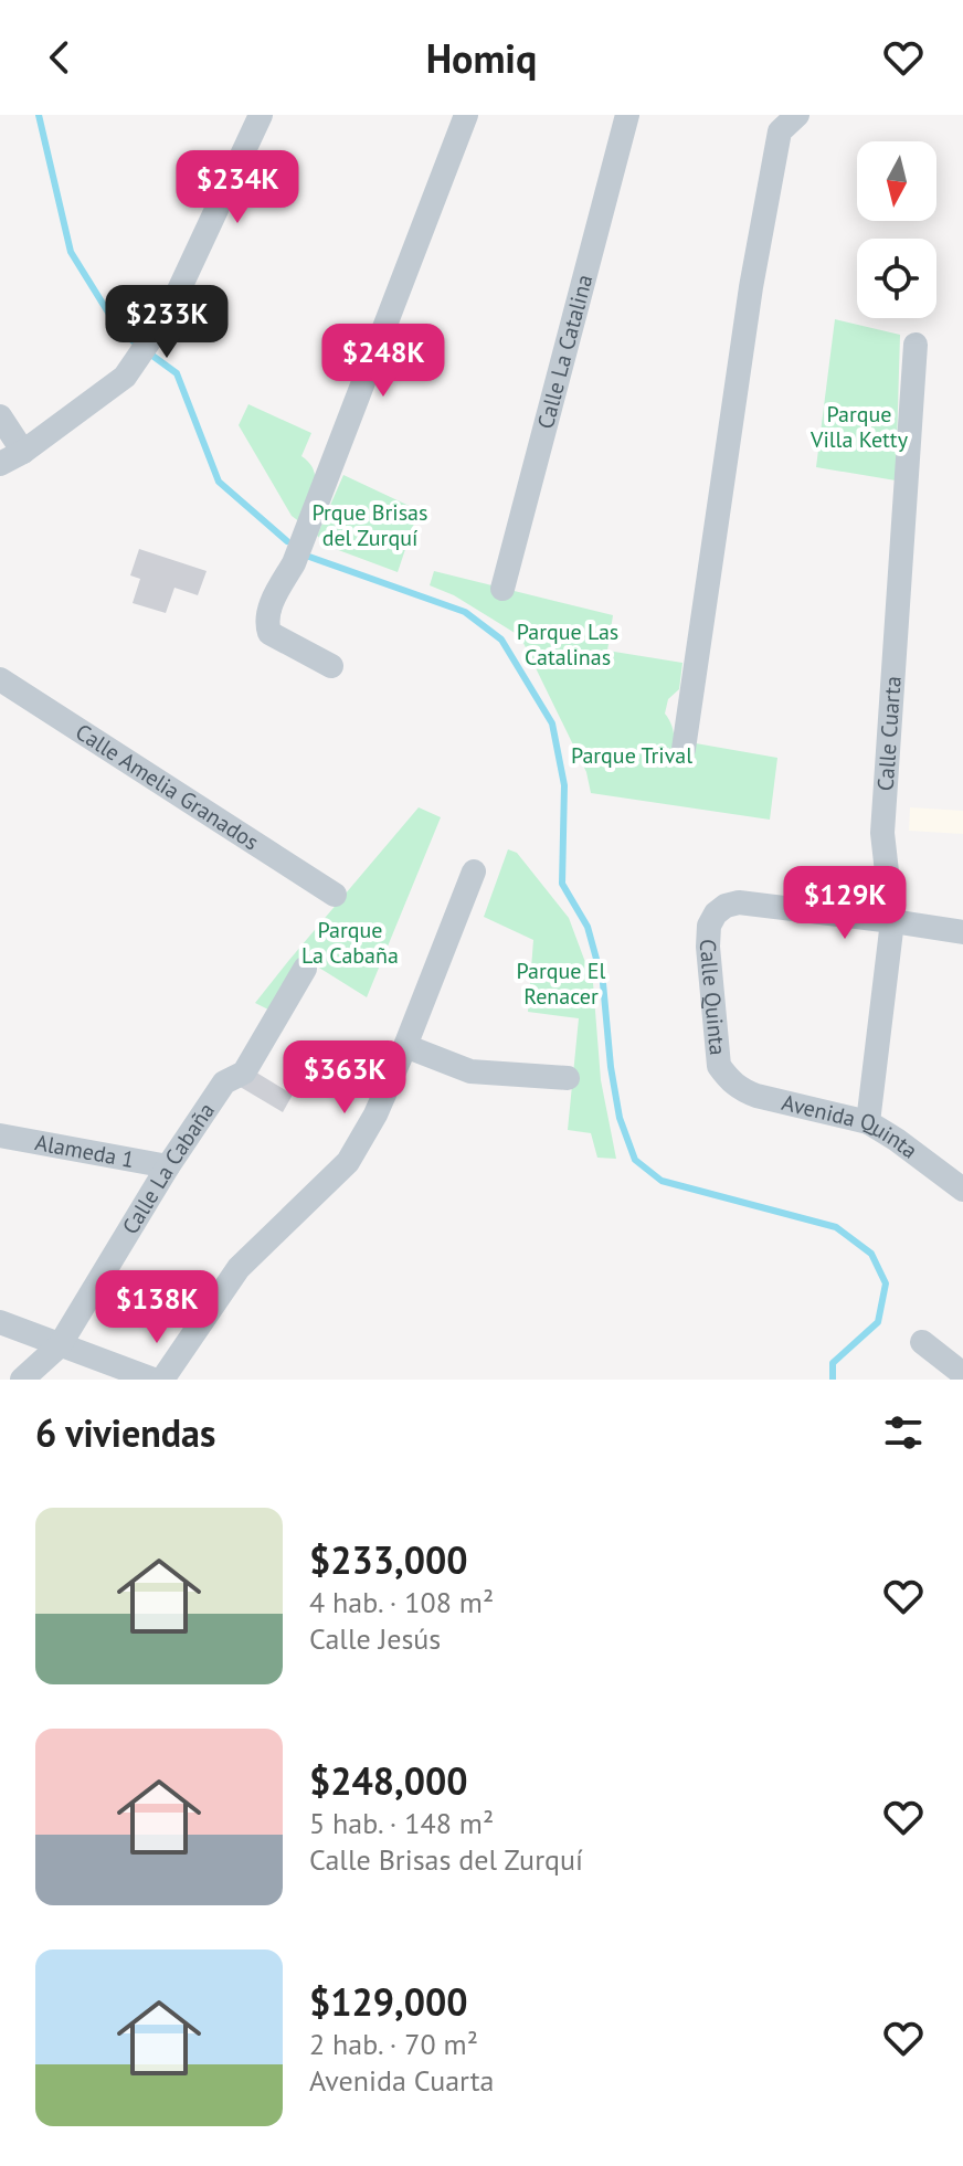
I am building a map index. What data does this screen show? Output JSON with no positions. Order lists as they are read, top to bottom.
{
  "streets": {
    "street": [
      "Calle La Catalina",
      "Calle Cuarta",
      "Calle Amelia Granados",
      "Calle Quinta",
      "Avenida Quinta",
      "Alameda 1",
      "Calle La Cabaña"
    ]
  },
  "crossings": [
    ["Calle Cuarta", "Calle Quinta"],
    ["Calle Cuarta", "Avenida Quinta"],
    ["Calle Quinta", "Avenida Quinta"],
    ["Alameda 1", "Calle La Cabaña"]
  ],
  "parks": [
    "Parque Villa Ketty",
    "Prque Brisas del Zurquí",
    "Parque Las Catalinas",
    "Parque Trival",
    "Parque La Cabaña",
    "Parque El Renacer"
  ],
  "north": "bottom",
  "page": {
    "header": "Homiq",
    "price": [
      "$234K",
      "$233K",
      "$248K",
      "$129K",
      "$363K",
      "$138K"
    ],
    "heading": "6 viviendas",
    "list": [
      {
        "name": "$233,000",
        "note": "4 hab. · 108 m² · Calle Jesús"
      },
      {
        "name": "$248,000",
        "note": "5 hab. · 148 m² · Calle Brisas del Zurquí"
      },
      {
        "name": "$129,000",
        "note": "2 hab. · 70 m² · Avenida Cuarta"
      }
    ]
  }
}
